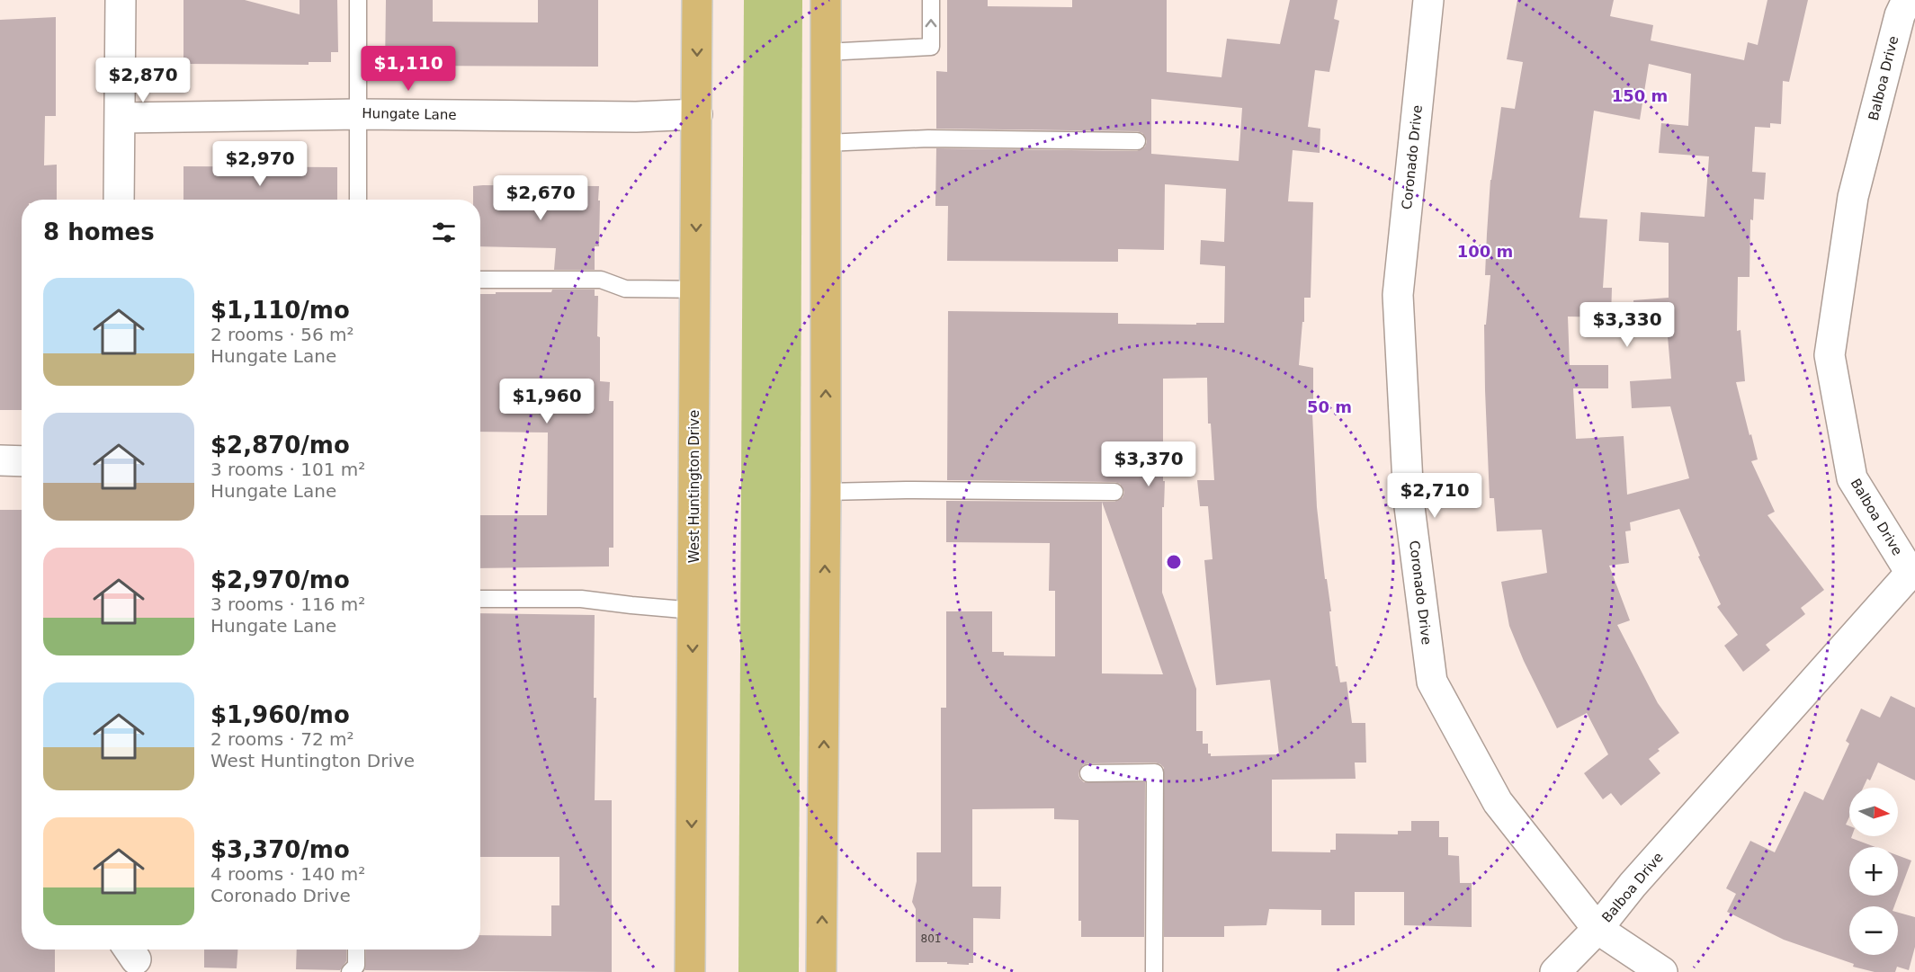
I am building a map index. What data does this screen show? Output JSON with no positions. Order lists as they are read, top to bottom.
{
  "streets": {
    "main road": ["West Huntington Drive"],
    "street": ["Balboa Drive", "Hungate Lane", "Coronado Drive"]
  },
  "crossings": [
    ["Balboa Drive", "Coronado Drive"],
    ["Hungate Lane", "West Huntington Drive"]
  ],
  "house_numbers": ["801"],
  "north": "right",
  "page": {
    "price": [
      "$1,110",
      "$2,870",
      "$2,970",
      "$2,670",
      "$3,330",
      "$1,960",
      "$3,370",
      "$2,710"
    ],
    "heading": "8 homes",
    "list": [
      {
        "name": "$1,110/mo",
        "note": "2 rooms · 56 m² · Hungate Lane"
      },
      {
        "name": "$2,870/mo",
        "note": "3 rooms · 101 m² · Hungate Lane"
      },
      {
        "name": "$2,970/mo",
        "note": "3 rooms · 116 m² · Hungate Lane"
      },
      {
        "name": "$1,960/mo",
        "note": "2 rooms · 72 m² · West Huntington Drive"
      },
      {
        "name": "$3,370/mo",
        "note": "4 rooms · 140 m² · Coronado Drive"
      }
    ],
    "map_buttons": ["+", "−"]
  },
  "rings": ["150 m", "100 m", "50 m"]
}
